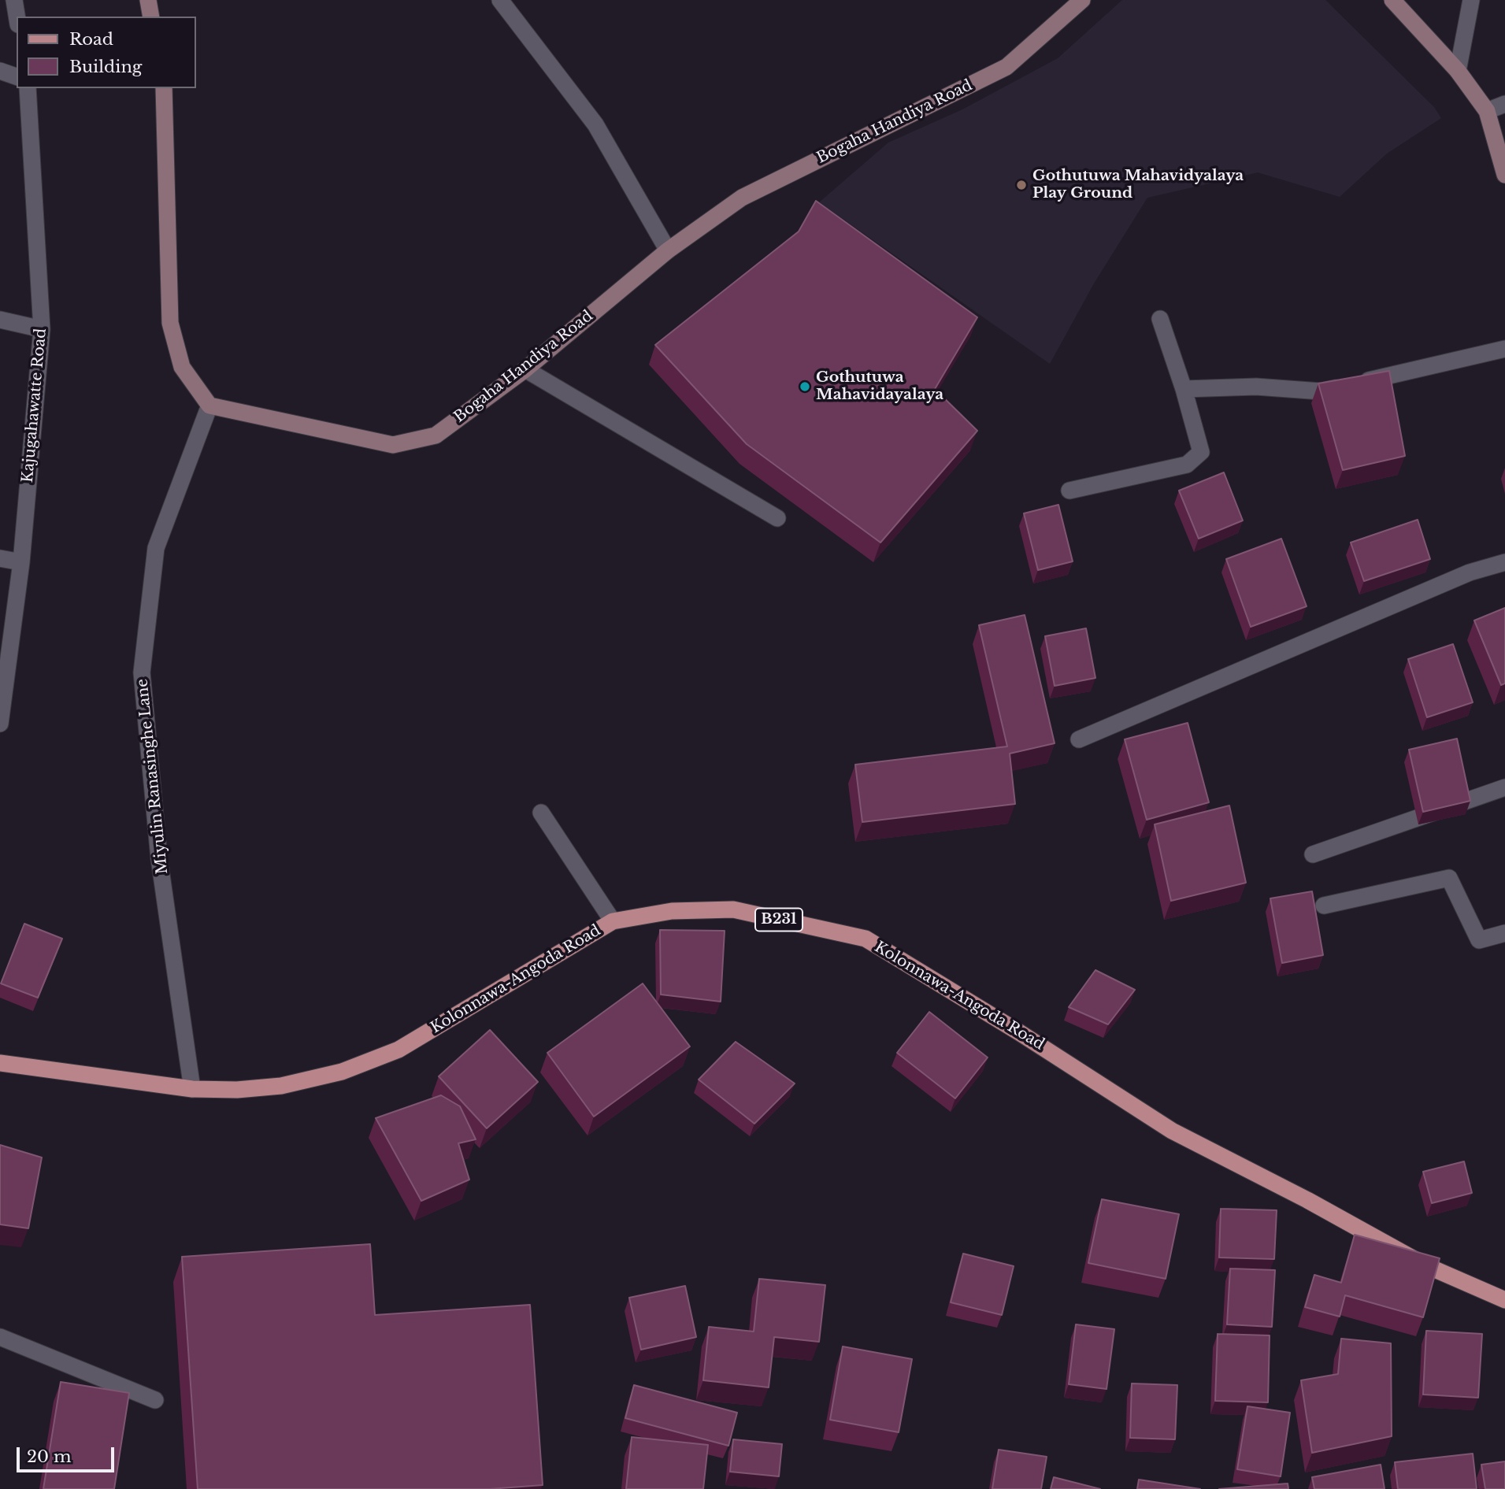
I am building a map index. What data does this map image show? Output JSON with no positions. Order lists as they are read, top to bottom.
{
  "streets": {
    "main road": ["B231", "Kolonnawa-Angoda Road"],
    "street": ["Bogaha Handiya Road", "Kajugahawatte Road", "Miyulin Ranasinghe Lane"]
  },
  "crossings": [
    ["Bogaha Handiya Road", "Miyulin Ranasinghe Lane"],
    ["Miyulin Ranasinghe Lane", "Kolonnawa-Angoda Road"]
  ],
  "places": ["Gothutuwa Mahavidyalaya Play Ground", "Gothutuwa Mahavidayalaya"],
  "legend": ["Road", "Building"],
  "scale_bar": "20 m"
}
